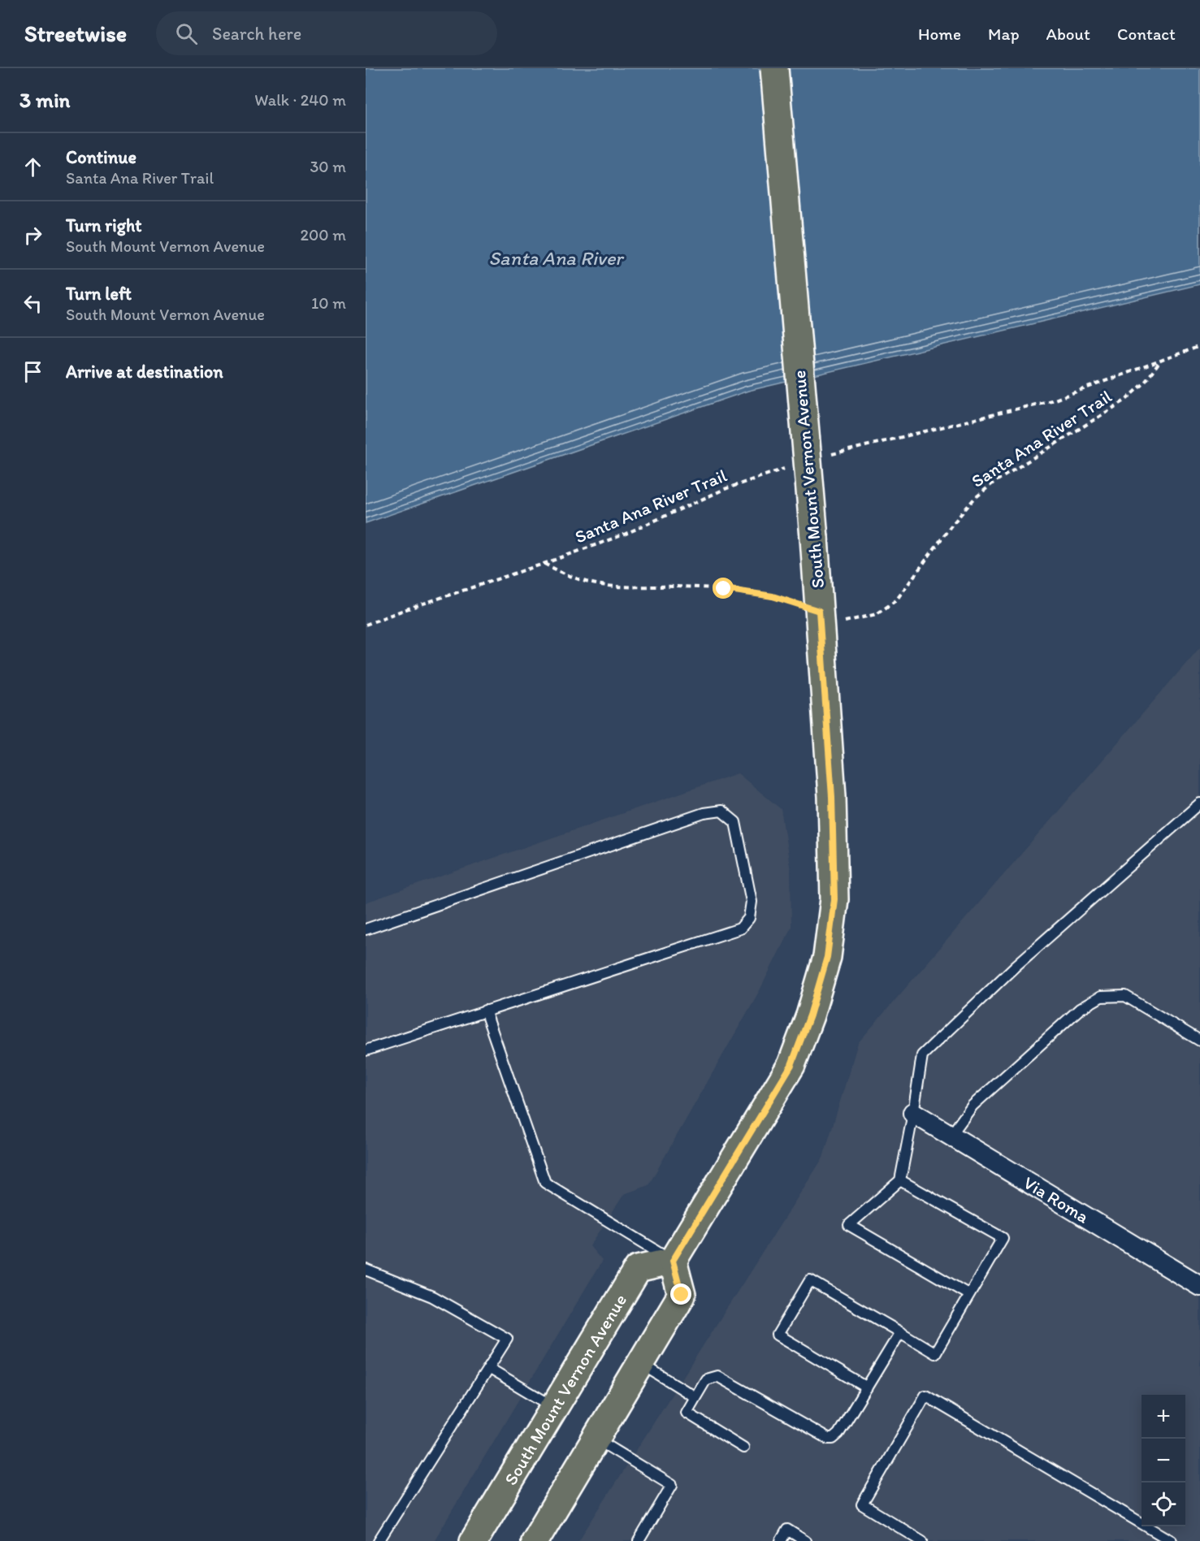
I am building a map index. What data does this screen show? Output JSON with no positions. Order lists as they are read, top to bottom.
{
  "streets": {
    "main road": ["South Mount Vernon Avenue"],
    "street": ["Via Roma"],
    "path": ["Santa Ana River Trail"]
  },
  "crossings": [
    ["Santa Ana River Trail", "South Mount Vernon Avenue"]
  ],
  "water": ["Santa Ana River"],
  "page": {
    "header": "Streetwise",
    "search": "Search here",
    "nav": [
      "Home",
      "Map",
      "About",
      "Contact"
    ],
    "heading": ["3 min", "Walk · 240 m"],
    "list": [
      ["Continue", "Santa Ana River Trail", "30 m"],
      ["Turn right", "South Mount Vernon Avenue", "200 m"],
      ["Turn left", "South Mount Vernon Avenue", "10 m"],
      "Arrive at destination"
    ],
    "map_buttons": ["+", "−"]
  }
}
